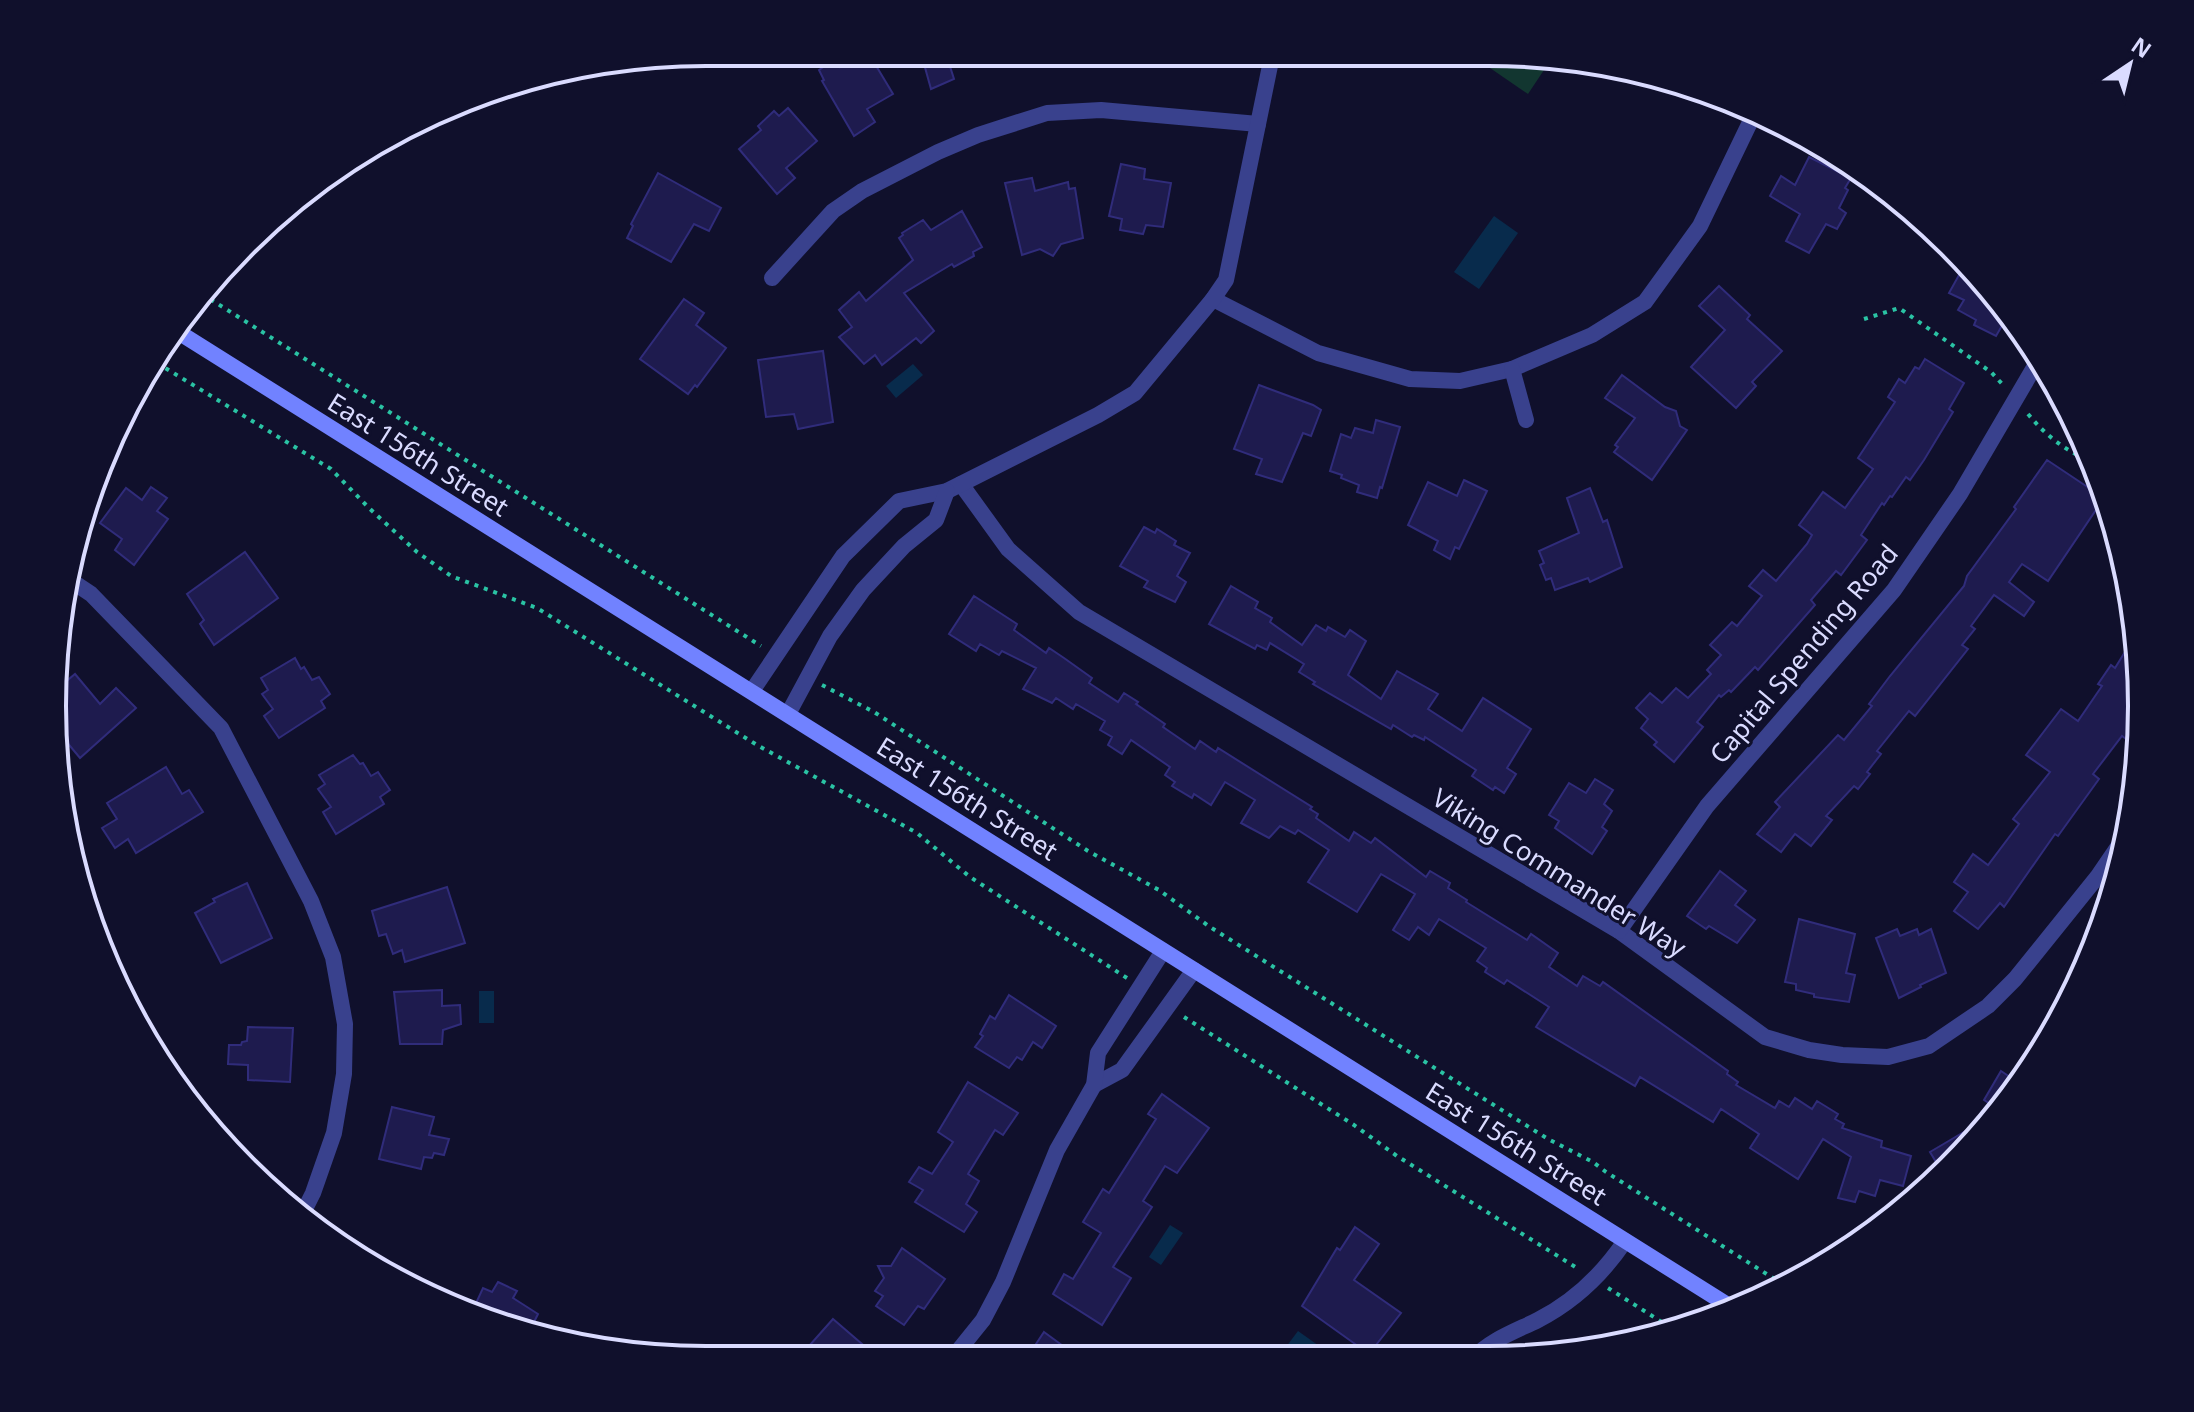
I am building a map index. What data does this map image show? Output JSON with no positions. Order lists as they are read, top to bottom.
{
  "streets": {
    "street": ["East 156th Street", "Capital Spending Road", "Viking Commander Way"]
  },
  "crossings": [
    ["Capital Spending Road", "Viking Commander Way"]
  ],
  "north": "top right"
}
